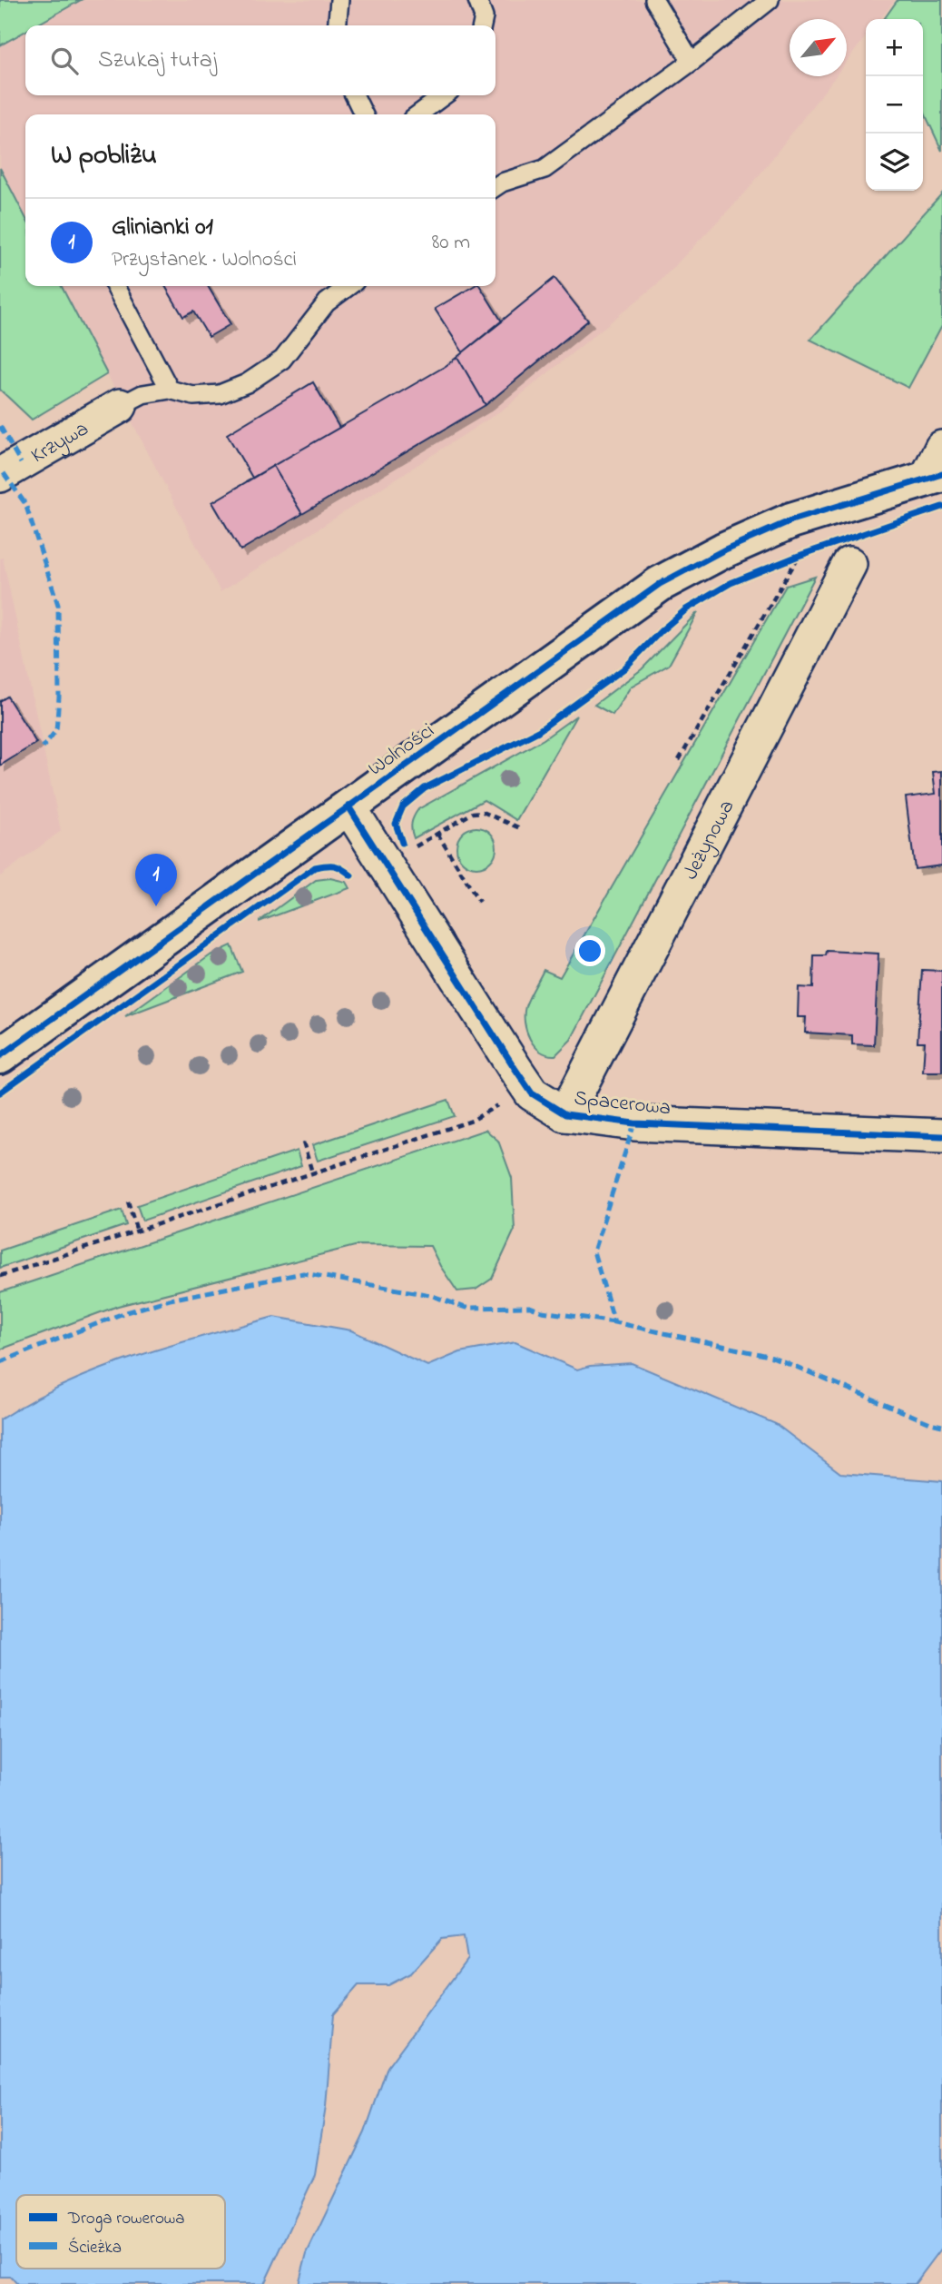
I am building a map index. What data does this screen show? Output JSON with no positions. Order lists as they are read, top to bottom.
{
  "streets": {
    "street": [
      "Krzywa",
      "Wolności",
      "Jeżynowa",
      "Spacerowa"
    ]
  },
  "crossings": [
    ["Wolności", "Spacerowa"],
    ["Jeżynowa", "Spacerowa"]
  ],
  "legend": ["Droga rowerowa", "Ścieżka"],
  "north": "top right",
  "page": {
    "map_buttons": ["+", "−"],
    "search": "Szukaj tutaj",
    "heading": "W pobliżu",
    "list": [
      {
        "mark": "1",
        "name": "Glinianki 01",
        "note": "Przystanek · Wolności",
        "value": "80 m"
      }
    ],
    "pins": "1"
  }
}
